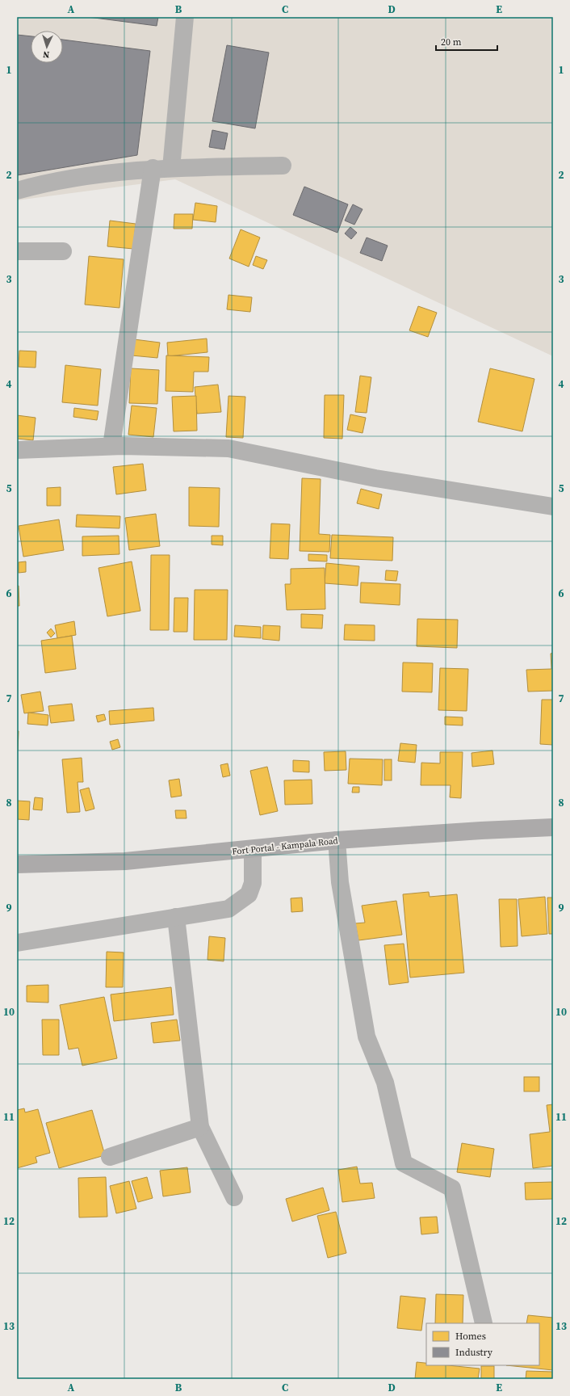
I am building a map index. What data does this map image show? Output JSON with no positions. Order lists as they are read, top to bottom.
{
  "streets": {
    "main road": ["Fort Portal - Kampala Road"]
  },
  "legend": ["Homes", "Industry"],
  "scale_bar": "20 m",
  "north": "bottom",
  "grid": {
    "columns": [
      "A",
      "B",
      "C",
      "D",
      "E"
    ],
    "rows": [
      "1",
      "2",
      "3",
      "4",
      "5",
      "6",
      "7",
      "8",
      "9",
      "10",
      "11",
      "12",
      "13"
    ]
  }
}
